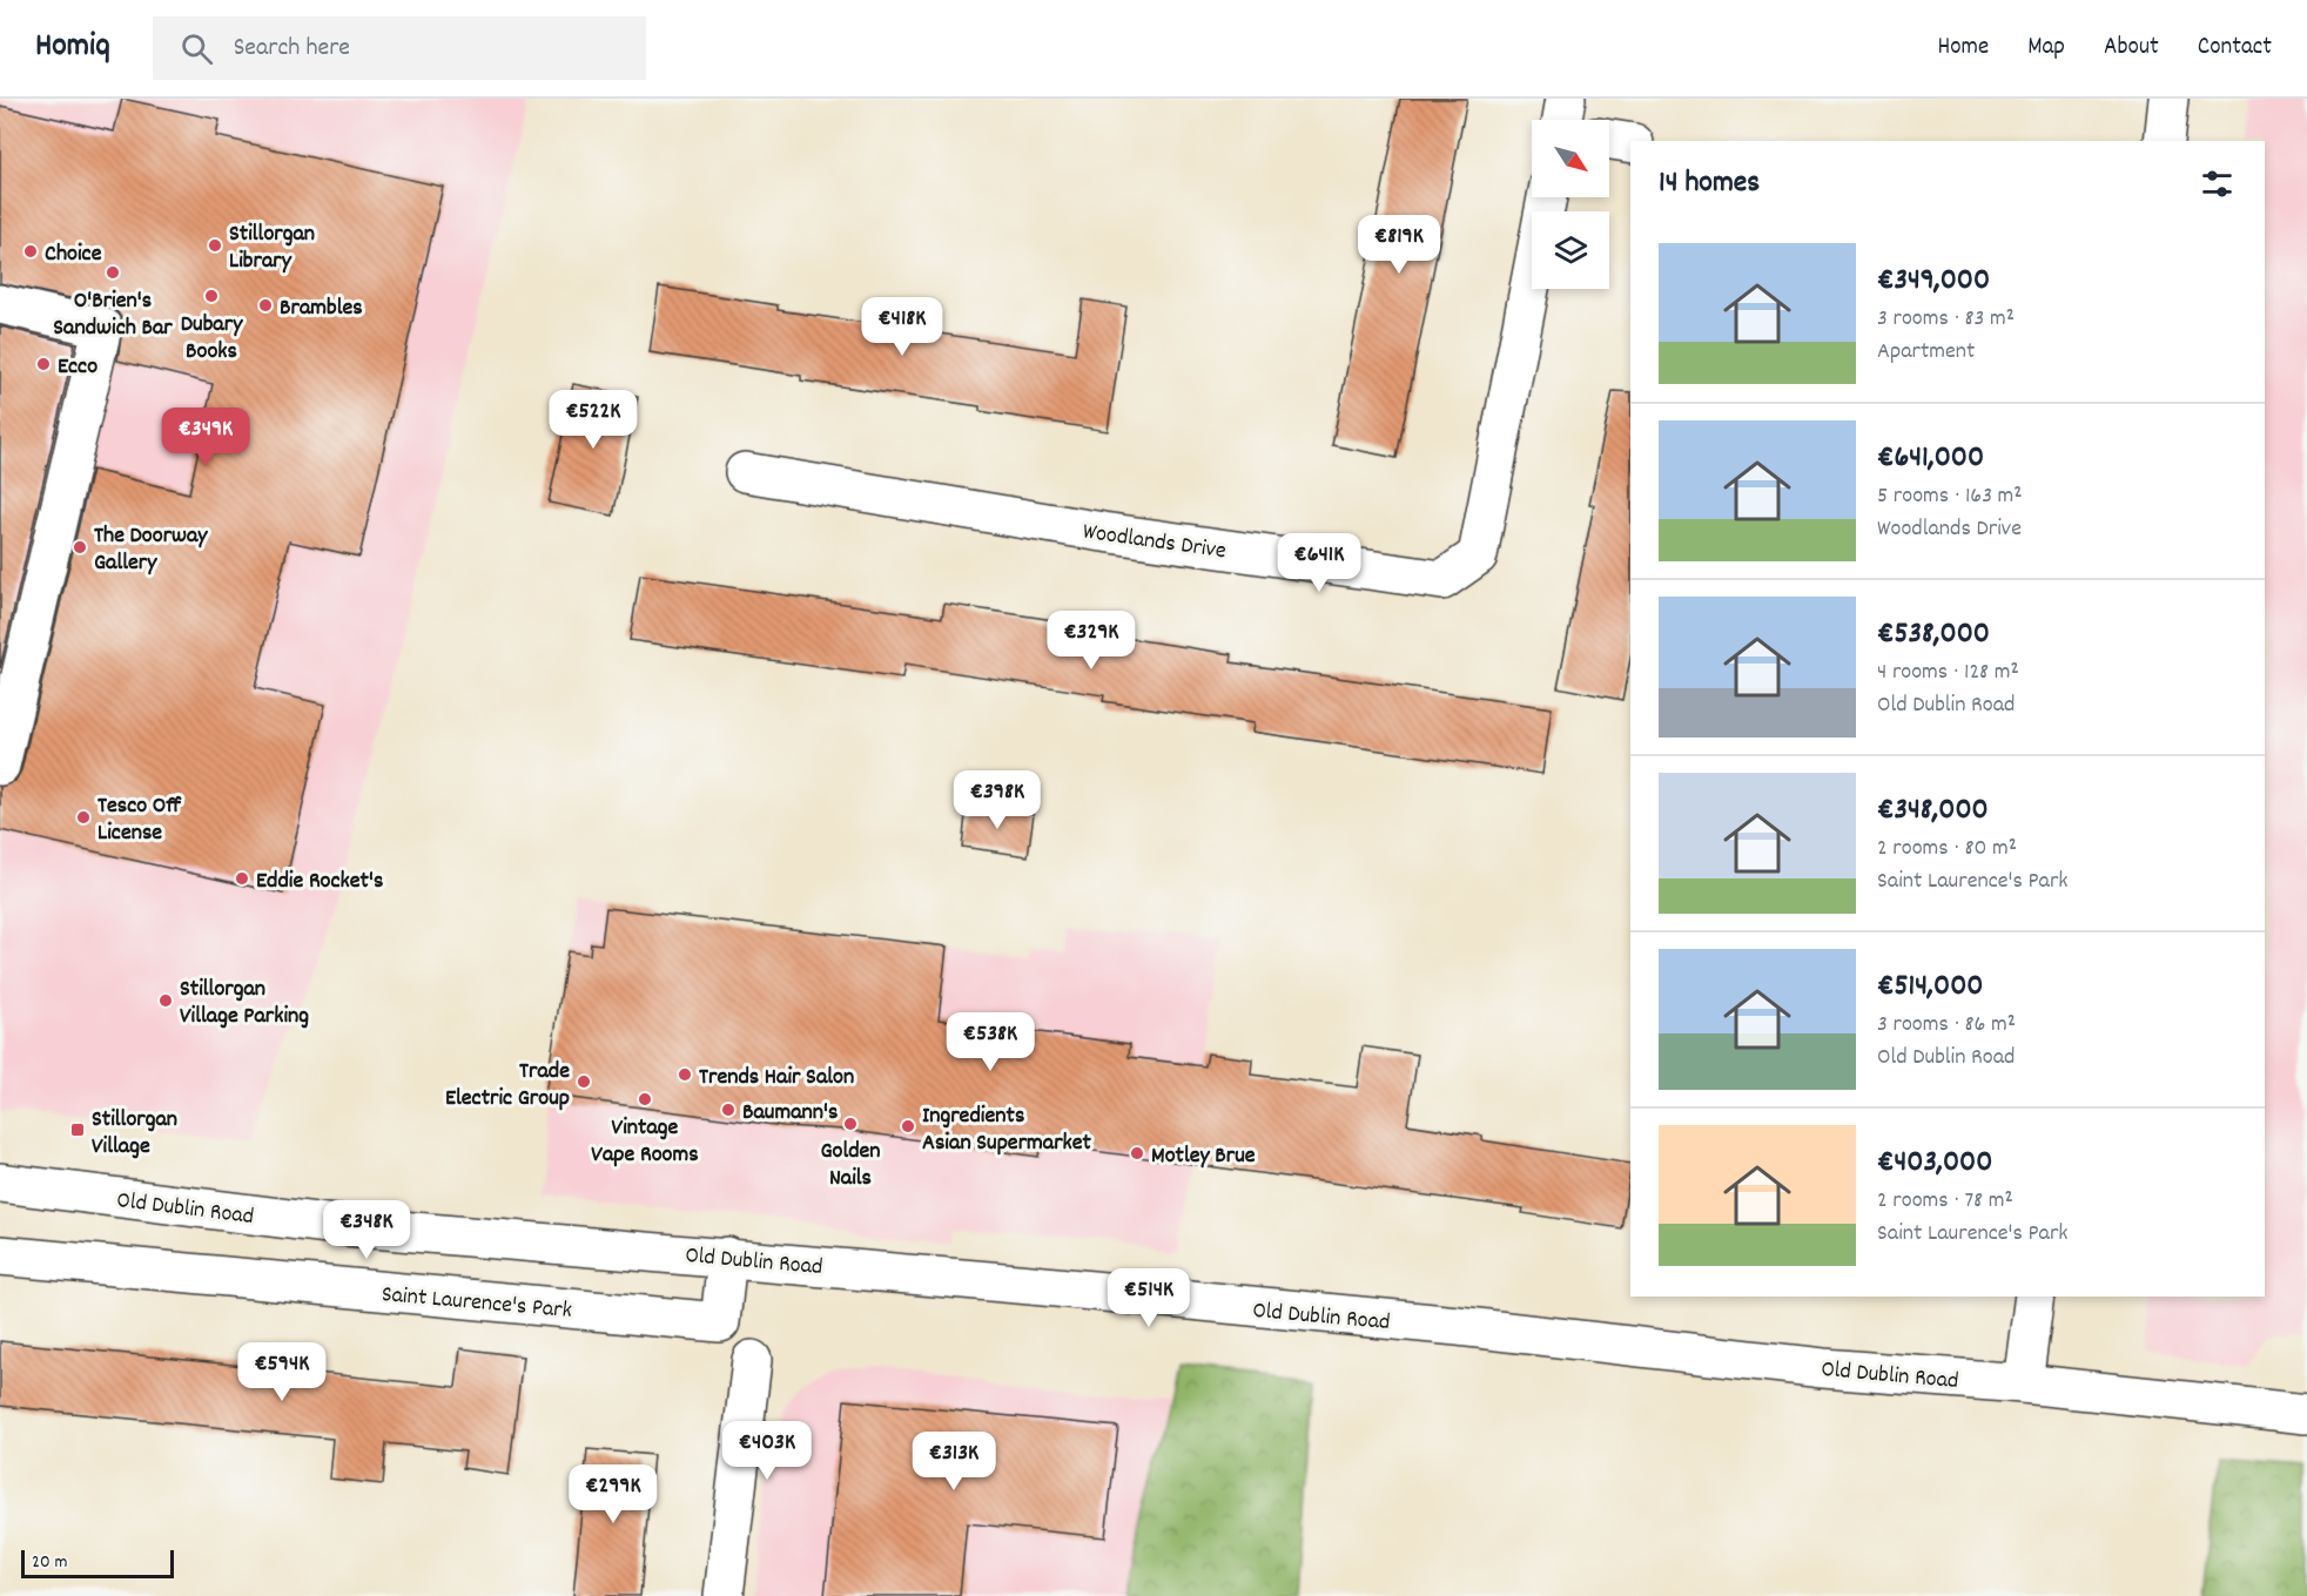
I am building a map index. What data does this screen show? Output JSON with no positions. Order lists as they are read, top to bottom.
{
  "streets": {
    "street": ["Woodlands Drive", "Old Dublin Road", "Saint Laurence's Park"]
  },
  "crossings": [
    ["Old Dublin Road", "Saint Laurence's Park"]
  ],
  "places": {
    "other": [
      "Stillorgan Library",
      "Choice",
      "O'Brien's Sandwich Bar",
      "Dubary Books",
      "Brambles",
      "Ecco",
      "The Doorway Gallery",
      "Tesco Off License",
      "Eddie Rocket's",
      "Stillorgan Village Parking",
      "Trends Hair Salon",
      "Trade Electric Group",
      "Vintage Vape Rooms",
      "Baumann's",
      "Golden Nails",
      "Ingredients Asian Supermarket",
      "Motley Brue"
    ],
    "transit": ["Stillorgan Village"]
  },
  "scale_bar": "20 m",
  "north": "bottom right",
  "page": {
    "header": "Homiq",
    "search": "Search here",
    "nav": [
      "Home",
      "Map",
      "About",
      "Contact"
    ],
    "heading": "14 homes",
    "price": [
      "€819K",
      "€418K",
      "€522K",
      "€349K",
      "€641K",
      "€329K",
      "€398K",
      "€538K",
      "€348K",
      "€514K",
      "€594K",
      "€403K",
      "€313K",
      "€299K"
    ],
    "list": [
      {
        "name": "€349,000",
        "note": "3 rooms · 83 m² · Apartment"
      },
      {
        "name": "€641,000",
        "note": "5 rooms · 163 m² · Woodlands Drive"
      },
      {
        "name": "€538,000",
        "note": "4 rooms · 128 m² · Old Dublin Road"
      },
      {
        "name": "€348,000",
        "note": "2 rooms · 80 m² · Saint Laurence's Park"
      },
      {
        "name": "€514,000",
        "note": "3 rooms · 86 m² · Old Dublin Road"
      },
      {
        "name": "€403,000",
        "note": "2 rooms · 78 m² · Saint Laurence's Park"
      }
    ],
    "scale": "20 m"
  }
}
